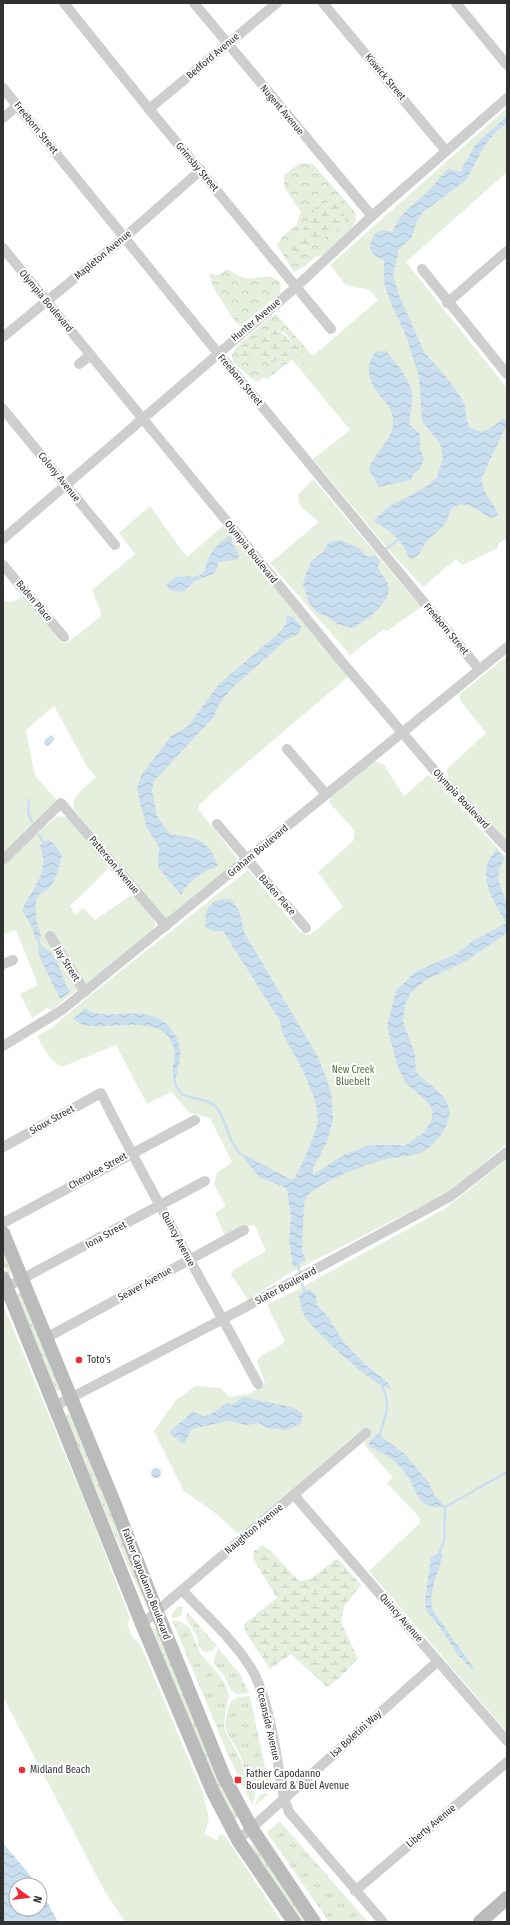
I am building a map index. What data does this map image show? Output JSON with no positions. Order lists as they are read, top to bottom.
{
  "streets": {
    "main road": ["Father Capodanno Boulevard"],
    "street": [
      "Bedford Avenue",
      "Kiswick Street",
      "Nugent Avenue",
      "Freeborn Street",
      "Grimsby Street",
      "Mapleton Avenue",
      "Olympia Boulevard",
      "Hunter Avenue",
      "Colony Avenue",
      "Baden Place",
      "Graham Boulevard",
      "Patterson Avenue",
      "Jay Street",
      "Sioux Street",
      "Cherokee Street",
      "Iona Street",
      "Quincy Avenue",
      "Seaver Avenue",
      "Slater Boulevard",
      "Naughton Avenue",
      "Oceanside Avenue",
      "Isa Boletini Way",
      "Liberty Avenue"
    ]
  },
  "crossings": [
    ["Bedford Avenue", "Nugent Avenue"],
    ["Bedford Avenue", "Grimsby Street"],
    ["Kiswick Street", "Hunter Avenue"],
    ["Nugent Avenue", "Hunter Avenue"],
    ["Freeborn Street", "Mapleton Avenue"],
    ["Freeborn Street", "Hunter Avenue"],
    ["Freeborn Street", "Graham Boulevard"],
    ["Grimsby Street", "Mapleton Avenue"],
    ["Grimsby Street", "Hunter Avenue"],
    ["Mapleton Avenue", "Olympia Boulevard"],
    ["Olympia Boulevard", "Hunter Avenue"],
    ["Olympia Boulevard", "Graham Boulevard"],
    ["Hunter Avenue", "Colony Avenue"],
    ["Baden Place", "Graham Boulevard"],
    ["Graham Boulevard", "Patterson Avenue"],
    ["Graham Boulevard", "Jay Street"],
    ["Sioux Street", "Quincy Avenue"],
    ["Cherokee Street", "Quincy Avenue"],
    ["Iona Street", "Quincy Avenue"],
    ["Iona Street", "Father Capodanno Boulevard"],
    ["Quincy Avenue", "Seaver Avenue"],
    ["Quincy Avenue", "Slater Boulevard"],
    ["Quincy Avenue", "Naughton Avenue"],
    ["Quincy Avenue", "Isa Boletini Way"],
    ["Seaver Avenue", "Father Capodanno Boulevard"],
    ["Slater Boulevard", "Father Capodanno Boulevard"],
    ["Naughton Avenue", "Father Capodanno Boulevard"],
    ["Naughton Avenue", "Oceanside Avenue"],
    ["Father Capodanno Boulevard", "Isa Boletini Way"],
    ["Oceanside Avenue", "Isa Boletini Way"],
    ["Oceanside Avenue", "Liberty Avenue"]
  ],
  "parks": ["New Creek Bluebelt"],
  "places": {
    "other": ["Toto's", "Midland Beach"],
    "transit": ["Father Capodanno Boulevard & Buel Avenue"]
  },
  "north": "right"
}
